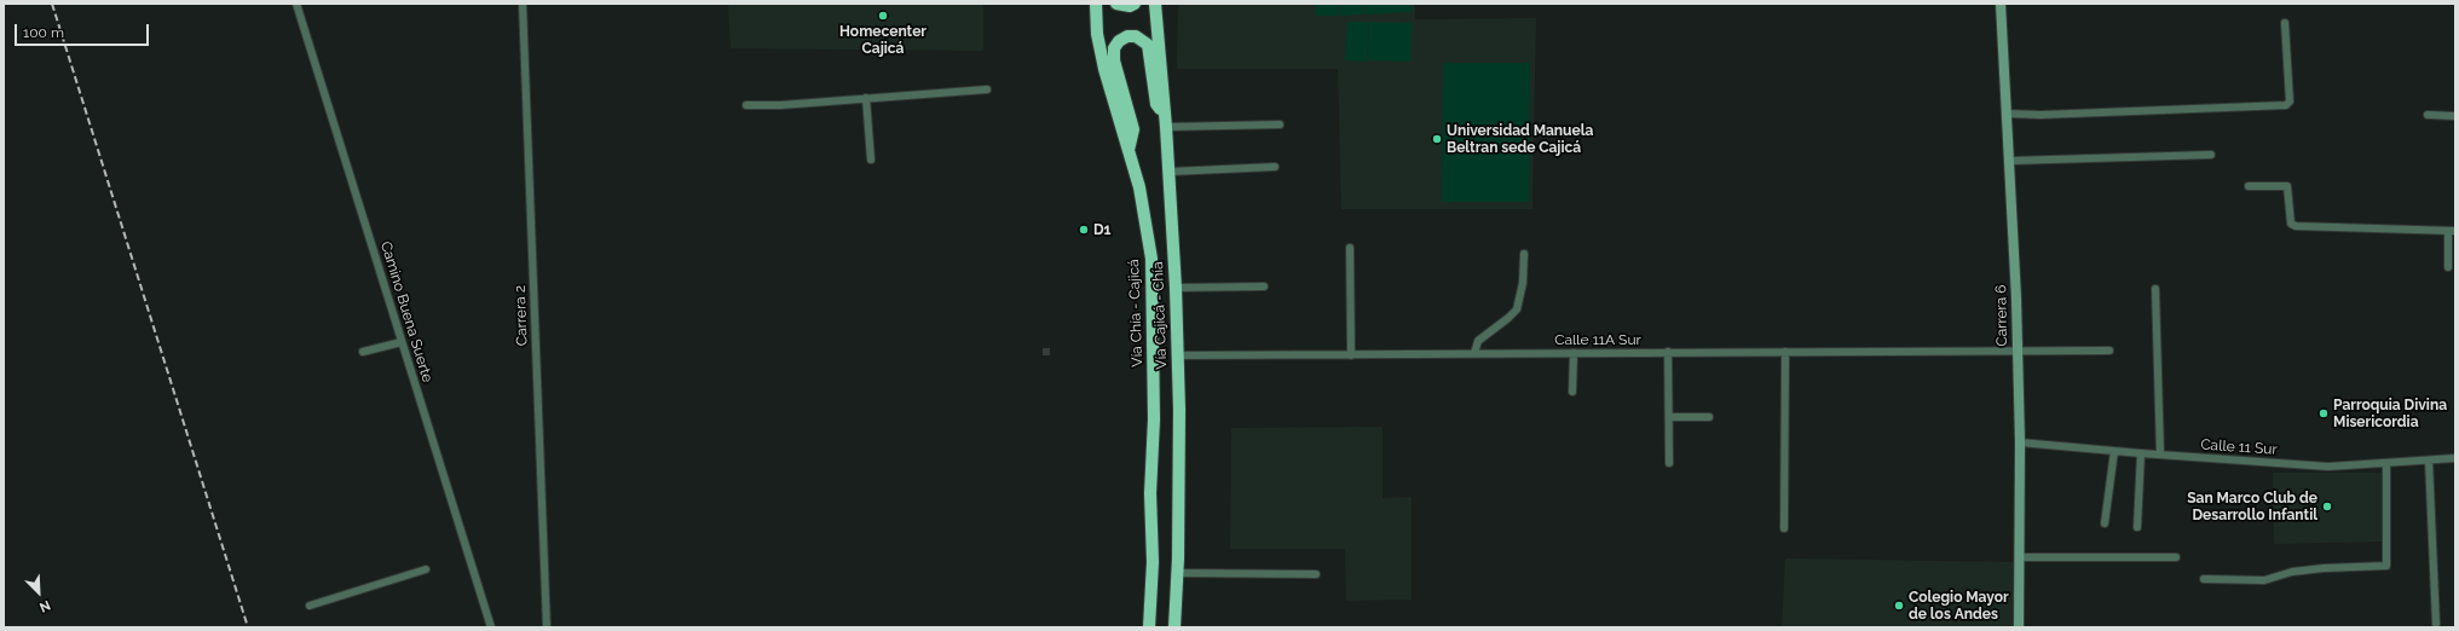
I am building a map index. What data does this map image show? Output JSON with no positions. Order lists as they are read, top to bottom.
{
  "streets": {
    "highway": ["Vía Chía - Cajicá", "Vía Cajicá - Chía"],
    "main road": ["Carrera 6"],
    "street": [
      "Camino Buena Suerte",
      "Carrera 2",
      "Calle 11A Sur",
      "Calle 11 Sur"
    ]
  },
  "crossings": [
    ["Vía Cajicá - Chía", "Calle 11A Sur"],
    ["Carrera 6", "Calle 11A Sur"],
    ["Carrera 6", "Calle 11 Sur"]
  ],
  "places": [
    "Homecenter Cajicá",
    "Universidad Manuela Beltran sede Cajicá",
    "D1",
    "Parroquia Divina Misericordia",
    "San Marco Club de Desarrollo Infantil",
    "Colegio Mayor de los Andes"
  ],
  "scale_bar": "100 m",
  "north": "bottom right"
}
